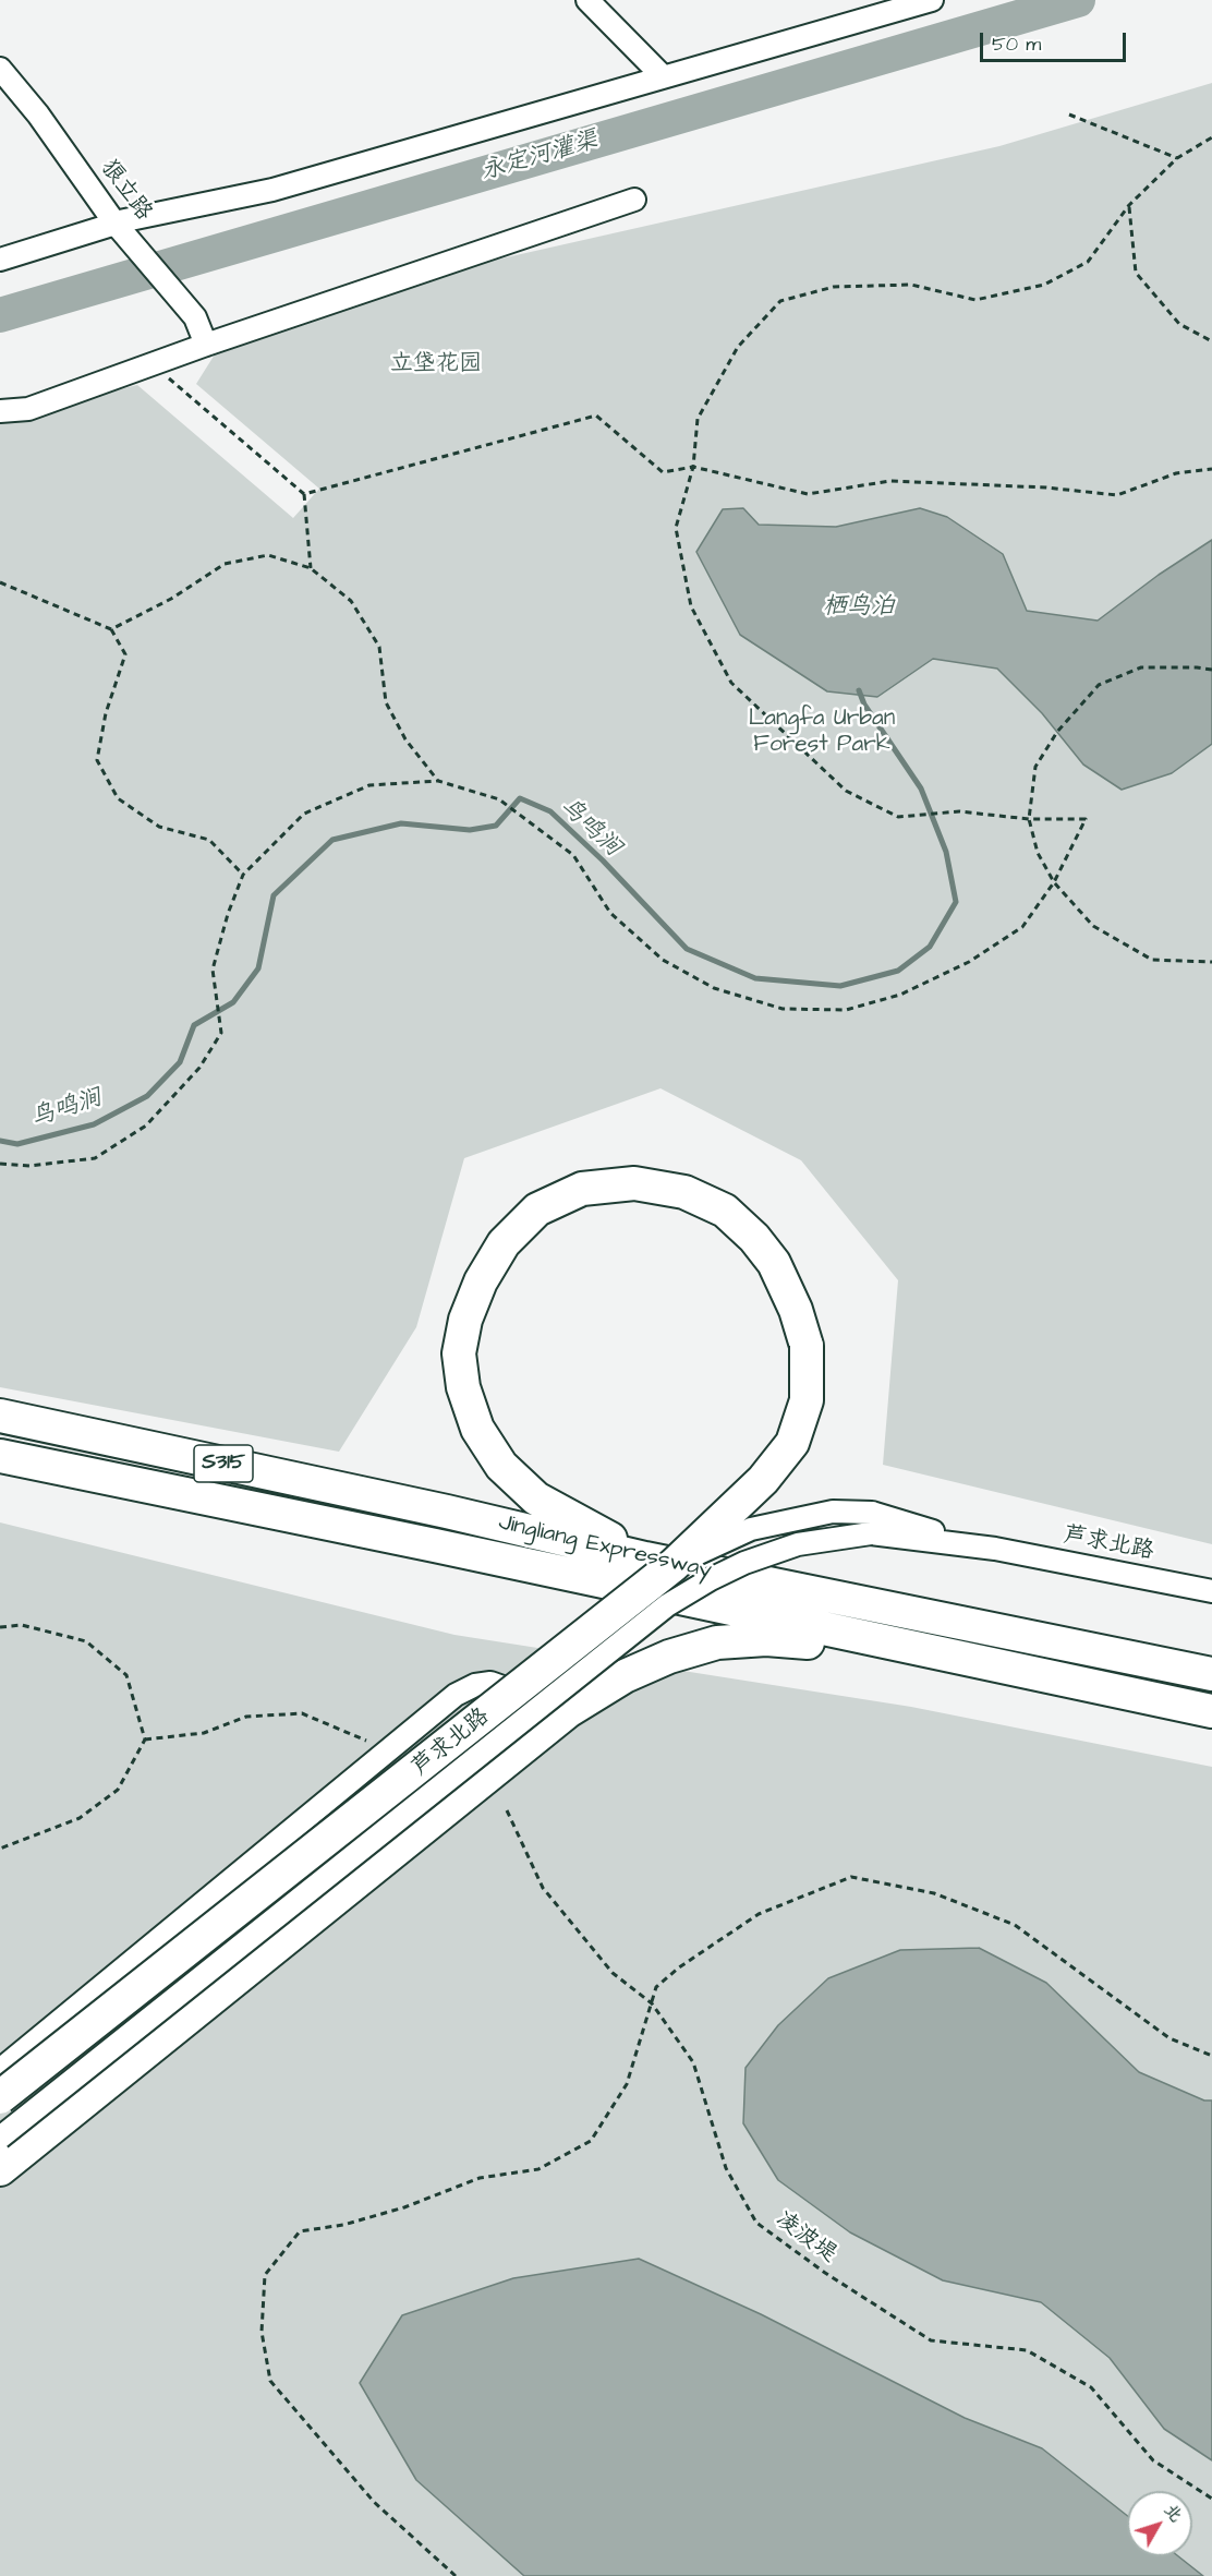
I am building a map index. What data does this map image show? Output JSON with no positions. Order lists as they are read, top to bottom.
{
  "streets": {
    "highway": ["S315", "Jingliang Expressway"],
    "street": ["狼立路", "芦求北路"],
    "path": ["凌波堤"]
  },
  "crossings": [
    ["芦求北路", "Jingliang Expressway"]
  ],
  "water": ["永定河灌渠", "栖鸟泊", "鸟鸣涧"],
  "parks": ["立垡花园", "Langfa Urban Forest Park"],
  "scale_bar": "50 m",
  "north": "top right"
}
